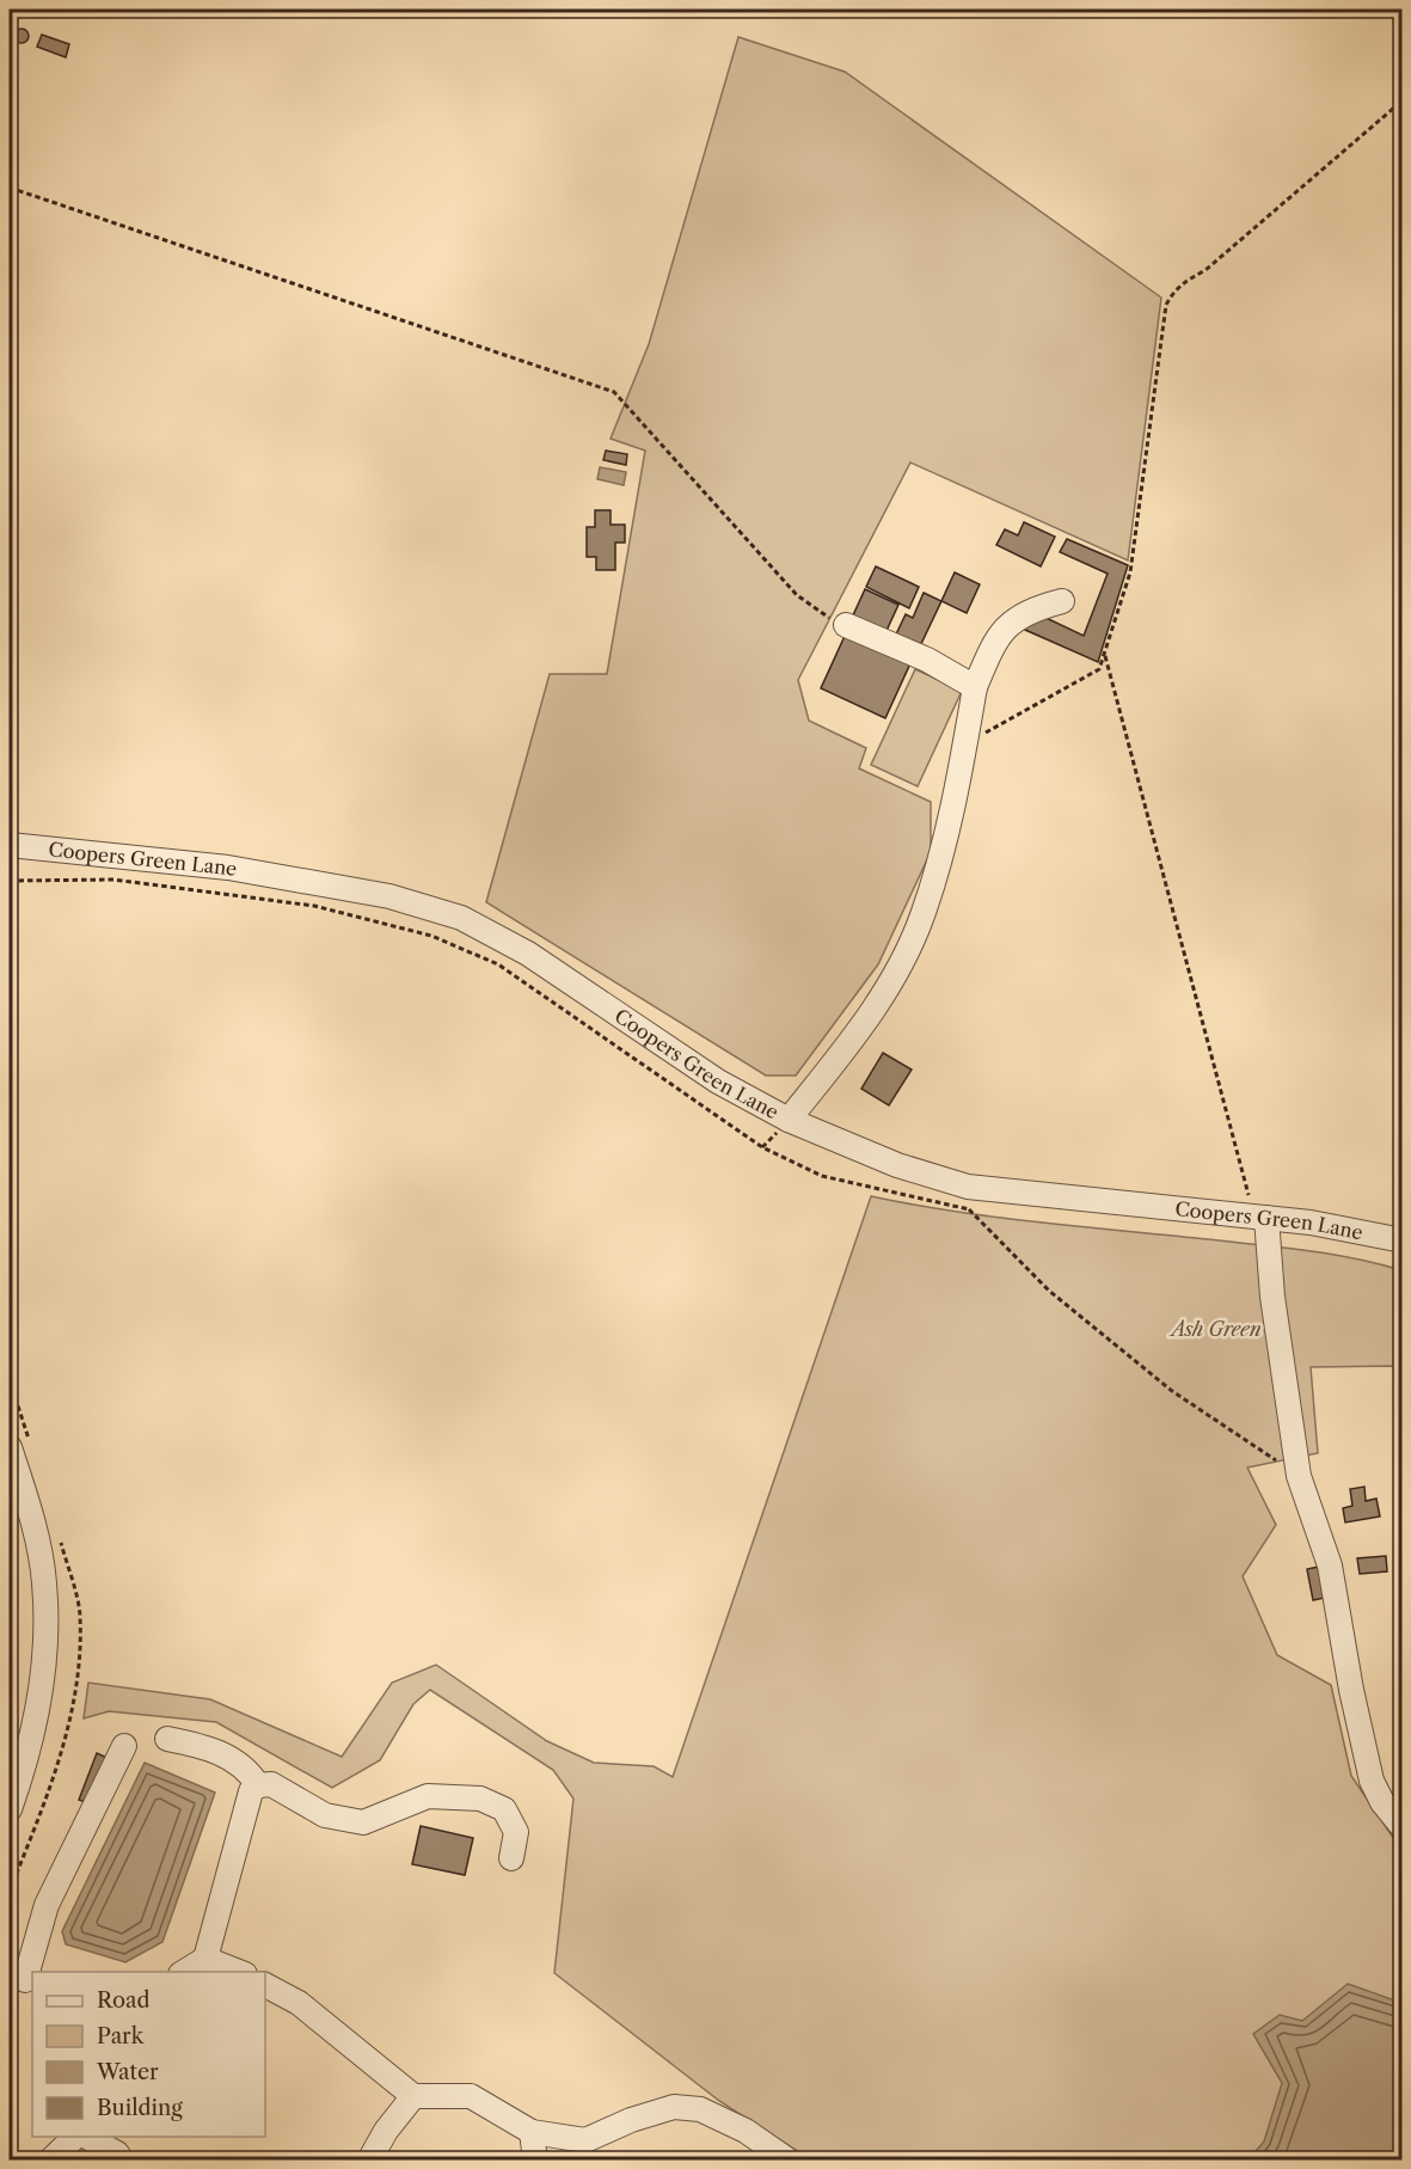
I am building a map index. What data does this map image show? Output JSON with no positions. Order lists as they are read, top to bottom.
{
  "streets": {
    "street": ["Coopers Green Lane"]
  },
  "parks": ["Ash Green"],
  "legend": [
    "Road",
    "Park",
    "Water",
    "Building"
  ]
}
